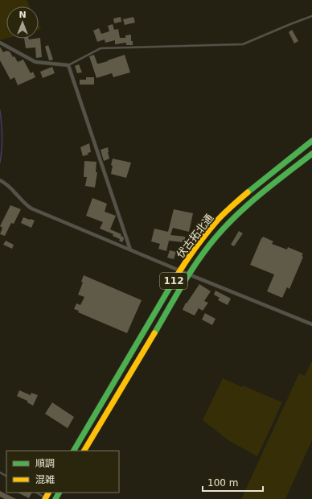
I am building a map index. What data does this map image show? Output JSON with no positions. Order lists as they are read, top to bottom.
{
  "streets": {
    "main road": ["伏古拓北通", "112"]
  },
  "legend": ["順調", "混雑"],
  "scale_bar": "100 m",
  "north": "top"
}
